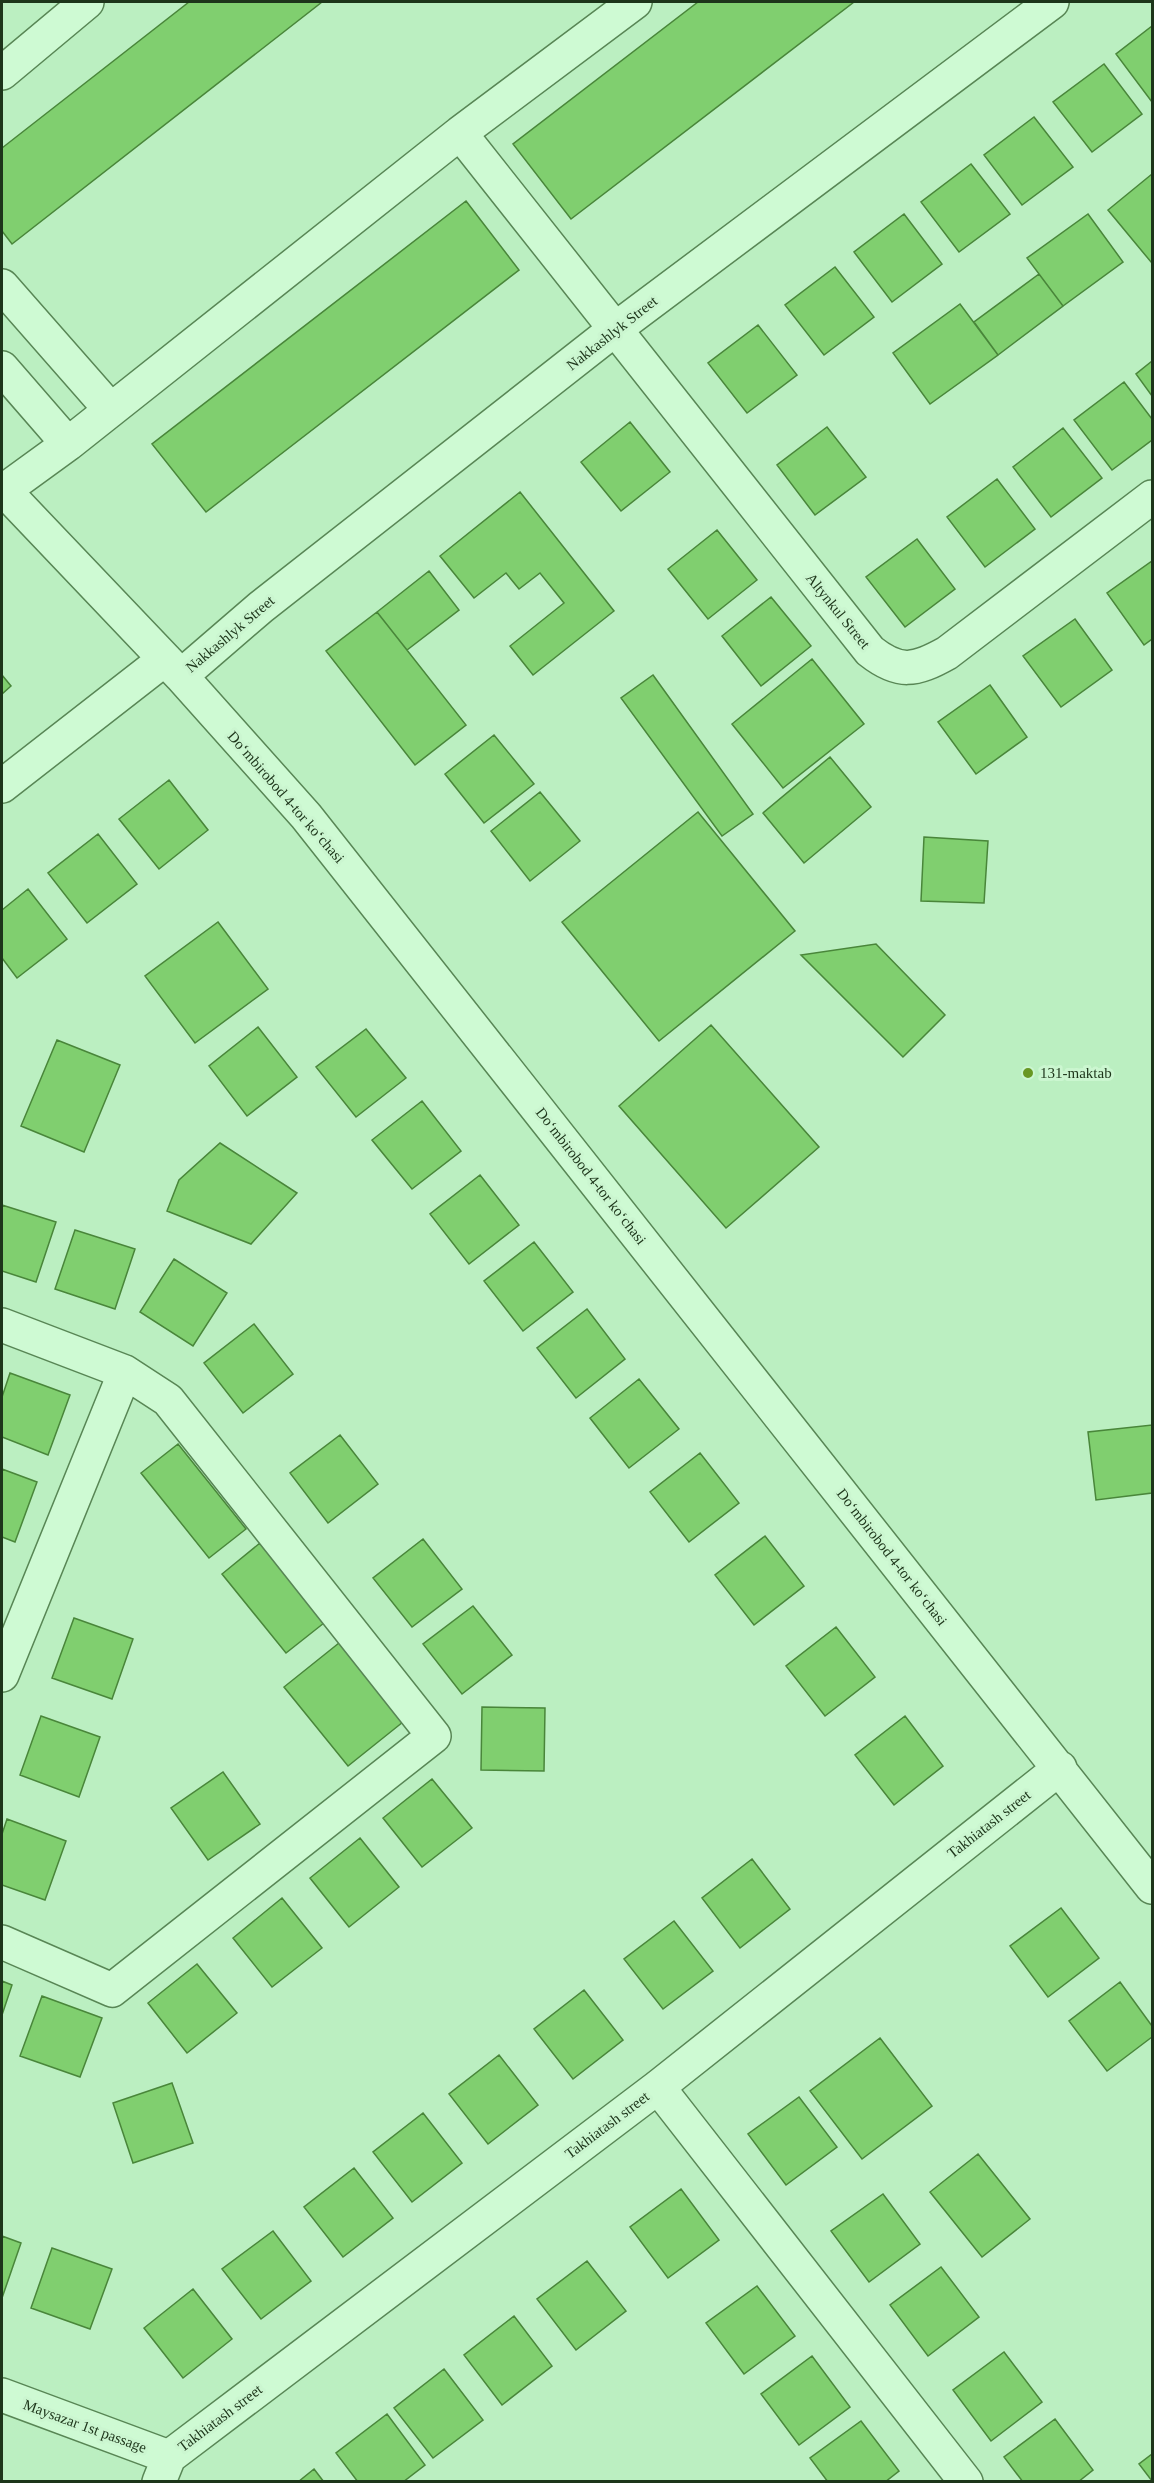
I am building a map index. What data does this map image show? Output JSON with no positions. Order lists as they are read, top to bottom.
{
  "streets": {
    "street": [
      "Nakkashlyk Street",
      "Altynkul Street",
      "Doʻmbirobod 4-tor koʻchasi",
      "Takhiatash street",
      "Maysazar 1st passage"
    ]
  },
  "crossings": [
    ["Nakkashlyk Street", "Altynkul Street"],
    ["Nakkashlyk Street", "Doʻmbirobod 4-tor koʻchasi"],
    ["Doʻmbirobod 4-tor koʻchasi", "Takhiatash street"],
    ["Takhiatash street", "Maysazar 1st passage"]
  ],
  "places": ["131-maktab"]
}
